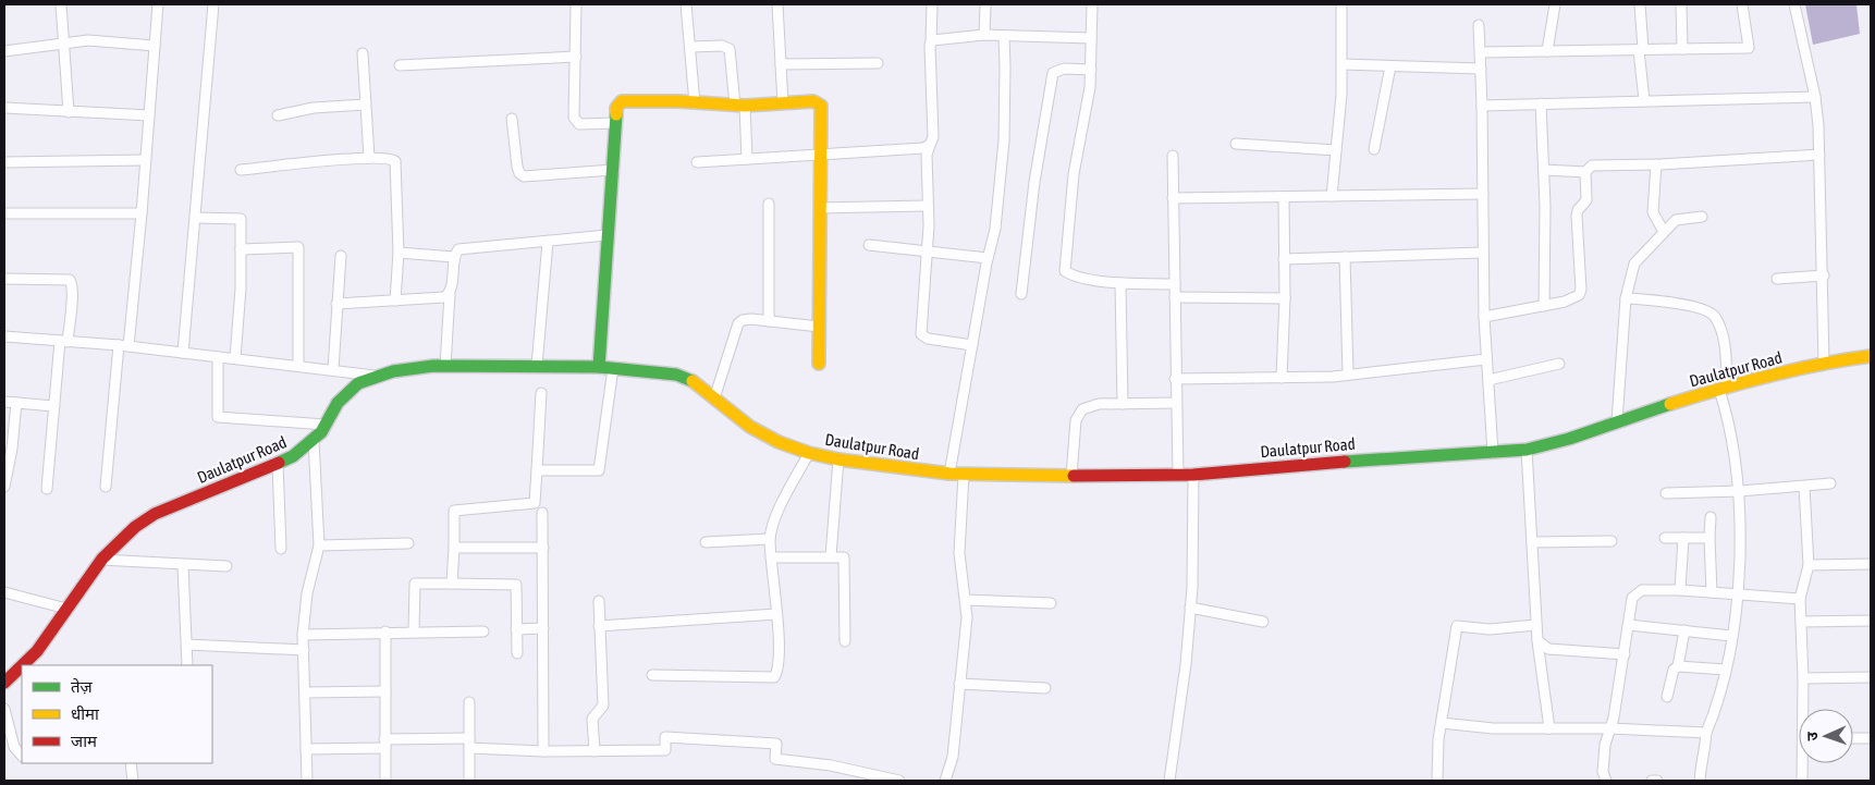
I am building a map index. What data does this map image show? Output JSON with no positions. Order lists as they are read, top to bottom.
{
  "streets": {
    "street": ["Daulatpur Road"]
  },
  "legend": ["तेज़", "धीमा", "जाम"],
  "north": "left"
}
